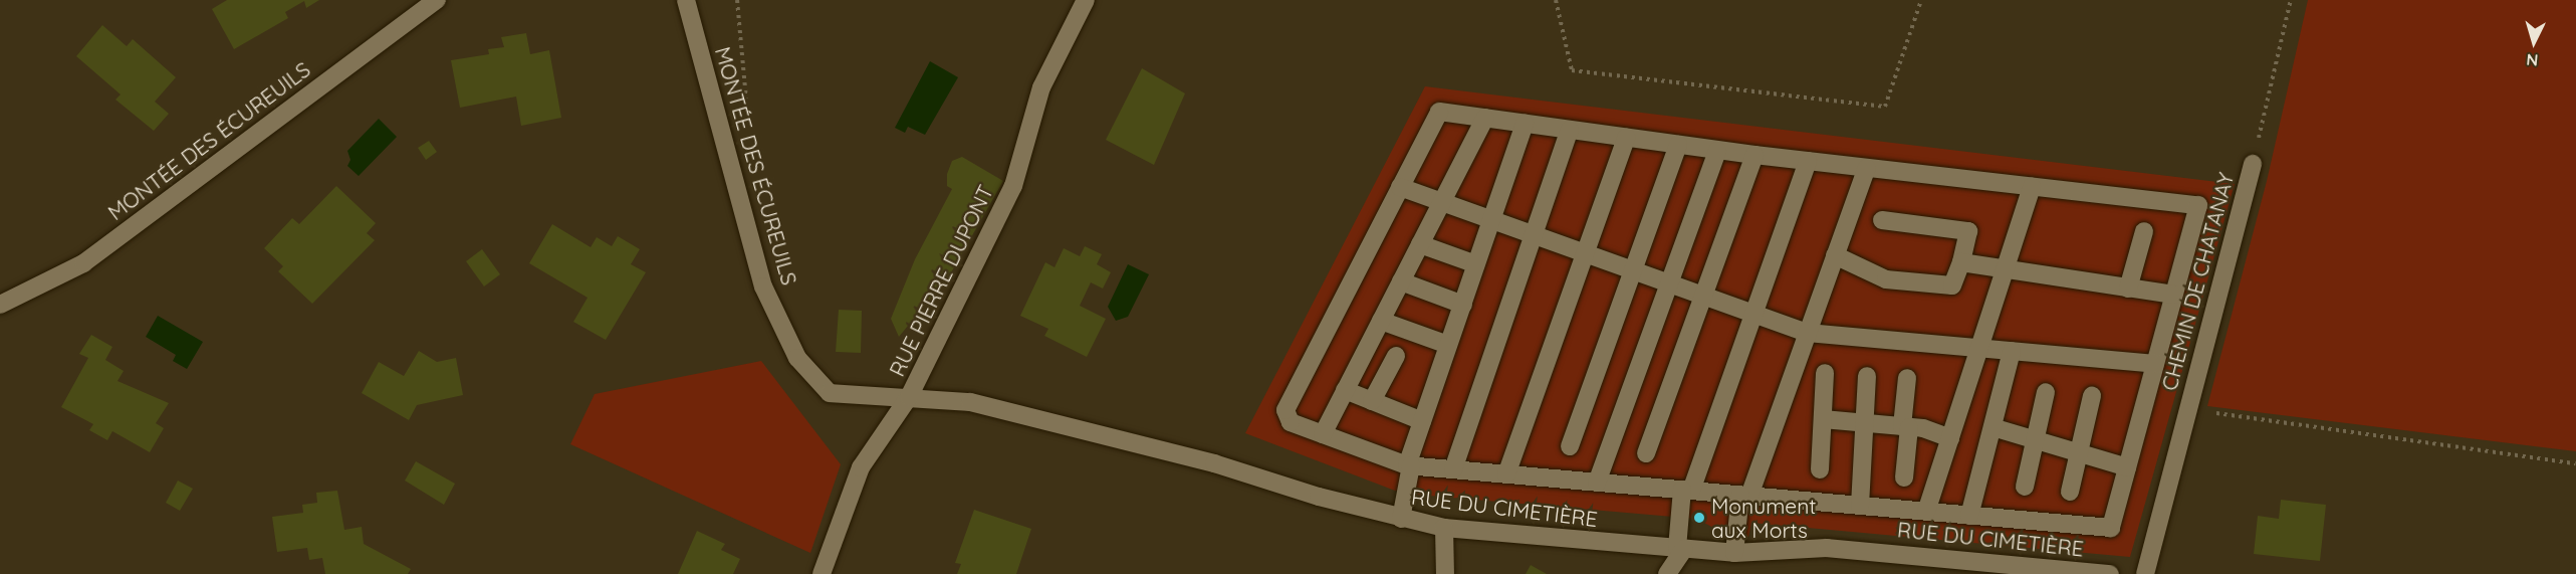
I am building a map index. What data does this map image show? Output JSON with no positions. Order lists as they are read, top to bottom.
{
  "streets": {
    "street": [
      "MONTÉE DES ÉCUREUILS",
      "RUE PIERRE DUPONT",
      "CHEMIN DE CHATANAY",
      "RUE DU CIMETIÈRE"
    ]
  },
  "crossings": [
    ["MONTÉE DES ÉCUREUILS", "RUE PIERRE DUPONT"],
    ["MONTÉE DES ÉCUREUILS", "RUE DU CIMETIÈRE"],
    ["RUE PIERRE DUPONT", "RUE DU CIMETIÈRE"]
  ],
  "places": ["Monument aux Morts"],
  "north": "bottom"
}
